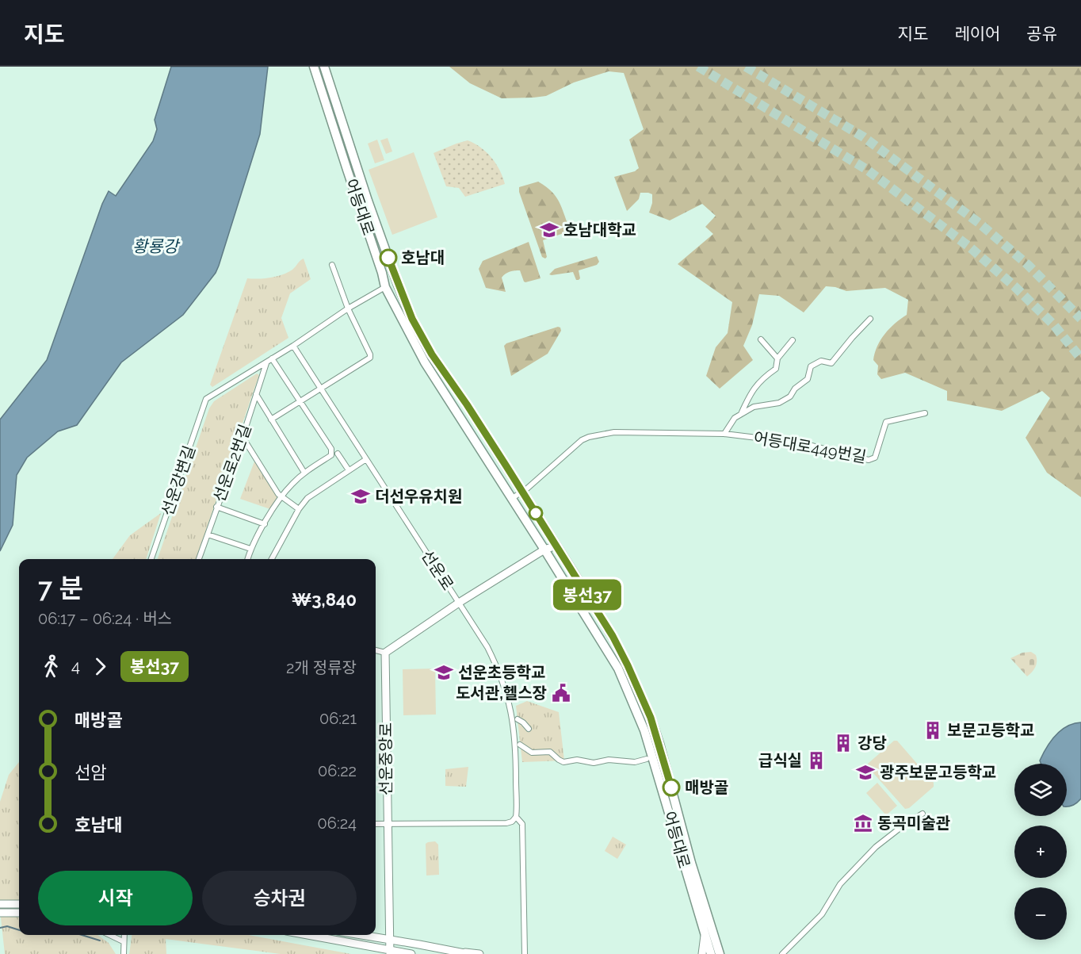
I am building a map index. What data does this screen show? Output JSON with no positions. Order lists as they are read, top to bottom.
{
  "streets": {
    "main road": ["어등대로"],
    "street": [
      "어등대로449번길",
      "선운로2번길",
      "선운강변길",
      "선운로",
      "선운중앙로"
    ]
  },
  "crossings": [
    ["어등대로", "어등대로449번길"],
    ["선운로2번길", "선운강변길"]
  ],
  "water": ["황룡강"],
  "places": {
    "school or university": [
      "호남대학교",
      "더선우유치원",
      "선운초등학교",
      "광주보문고등학교"
    ],
    "other": ["호남대", "매방골"],
    "public building": ["도서관,헬스장"],
    "building": ["보문고등학교", "강당", "급식실"],
    "museum": ["동곡미술관"]
  },
  "lines": ["bus line 봉선37"],
  "page": {
    "header": "지도",
    "nav": ["지도", "레이어", "공유"],
    "on_map": "봉선37",
    "heading": ["7 분", "06:17 – 06:24 · 버스", "₩3,840"],
    "legs": ["4", "봉선37", "2개 정류장"],
    "list": [
      {
        "name": "매방골",
        "value": "06:21"
      },
      {
        "name": "선암",
        "value": "06:22"
      },
      {
        "name": "호남대",
        "value": "06:24"
      }
    ],
    "map_buttons": ["+", "−"],
    "buttons": ["시작", "승차권"]
  }
}
